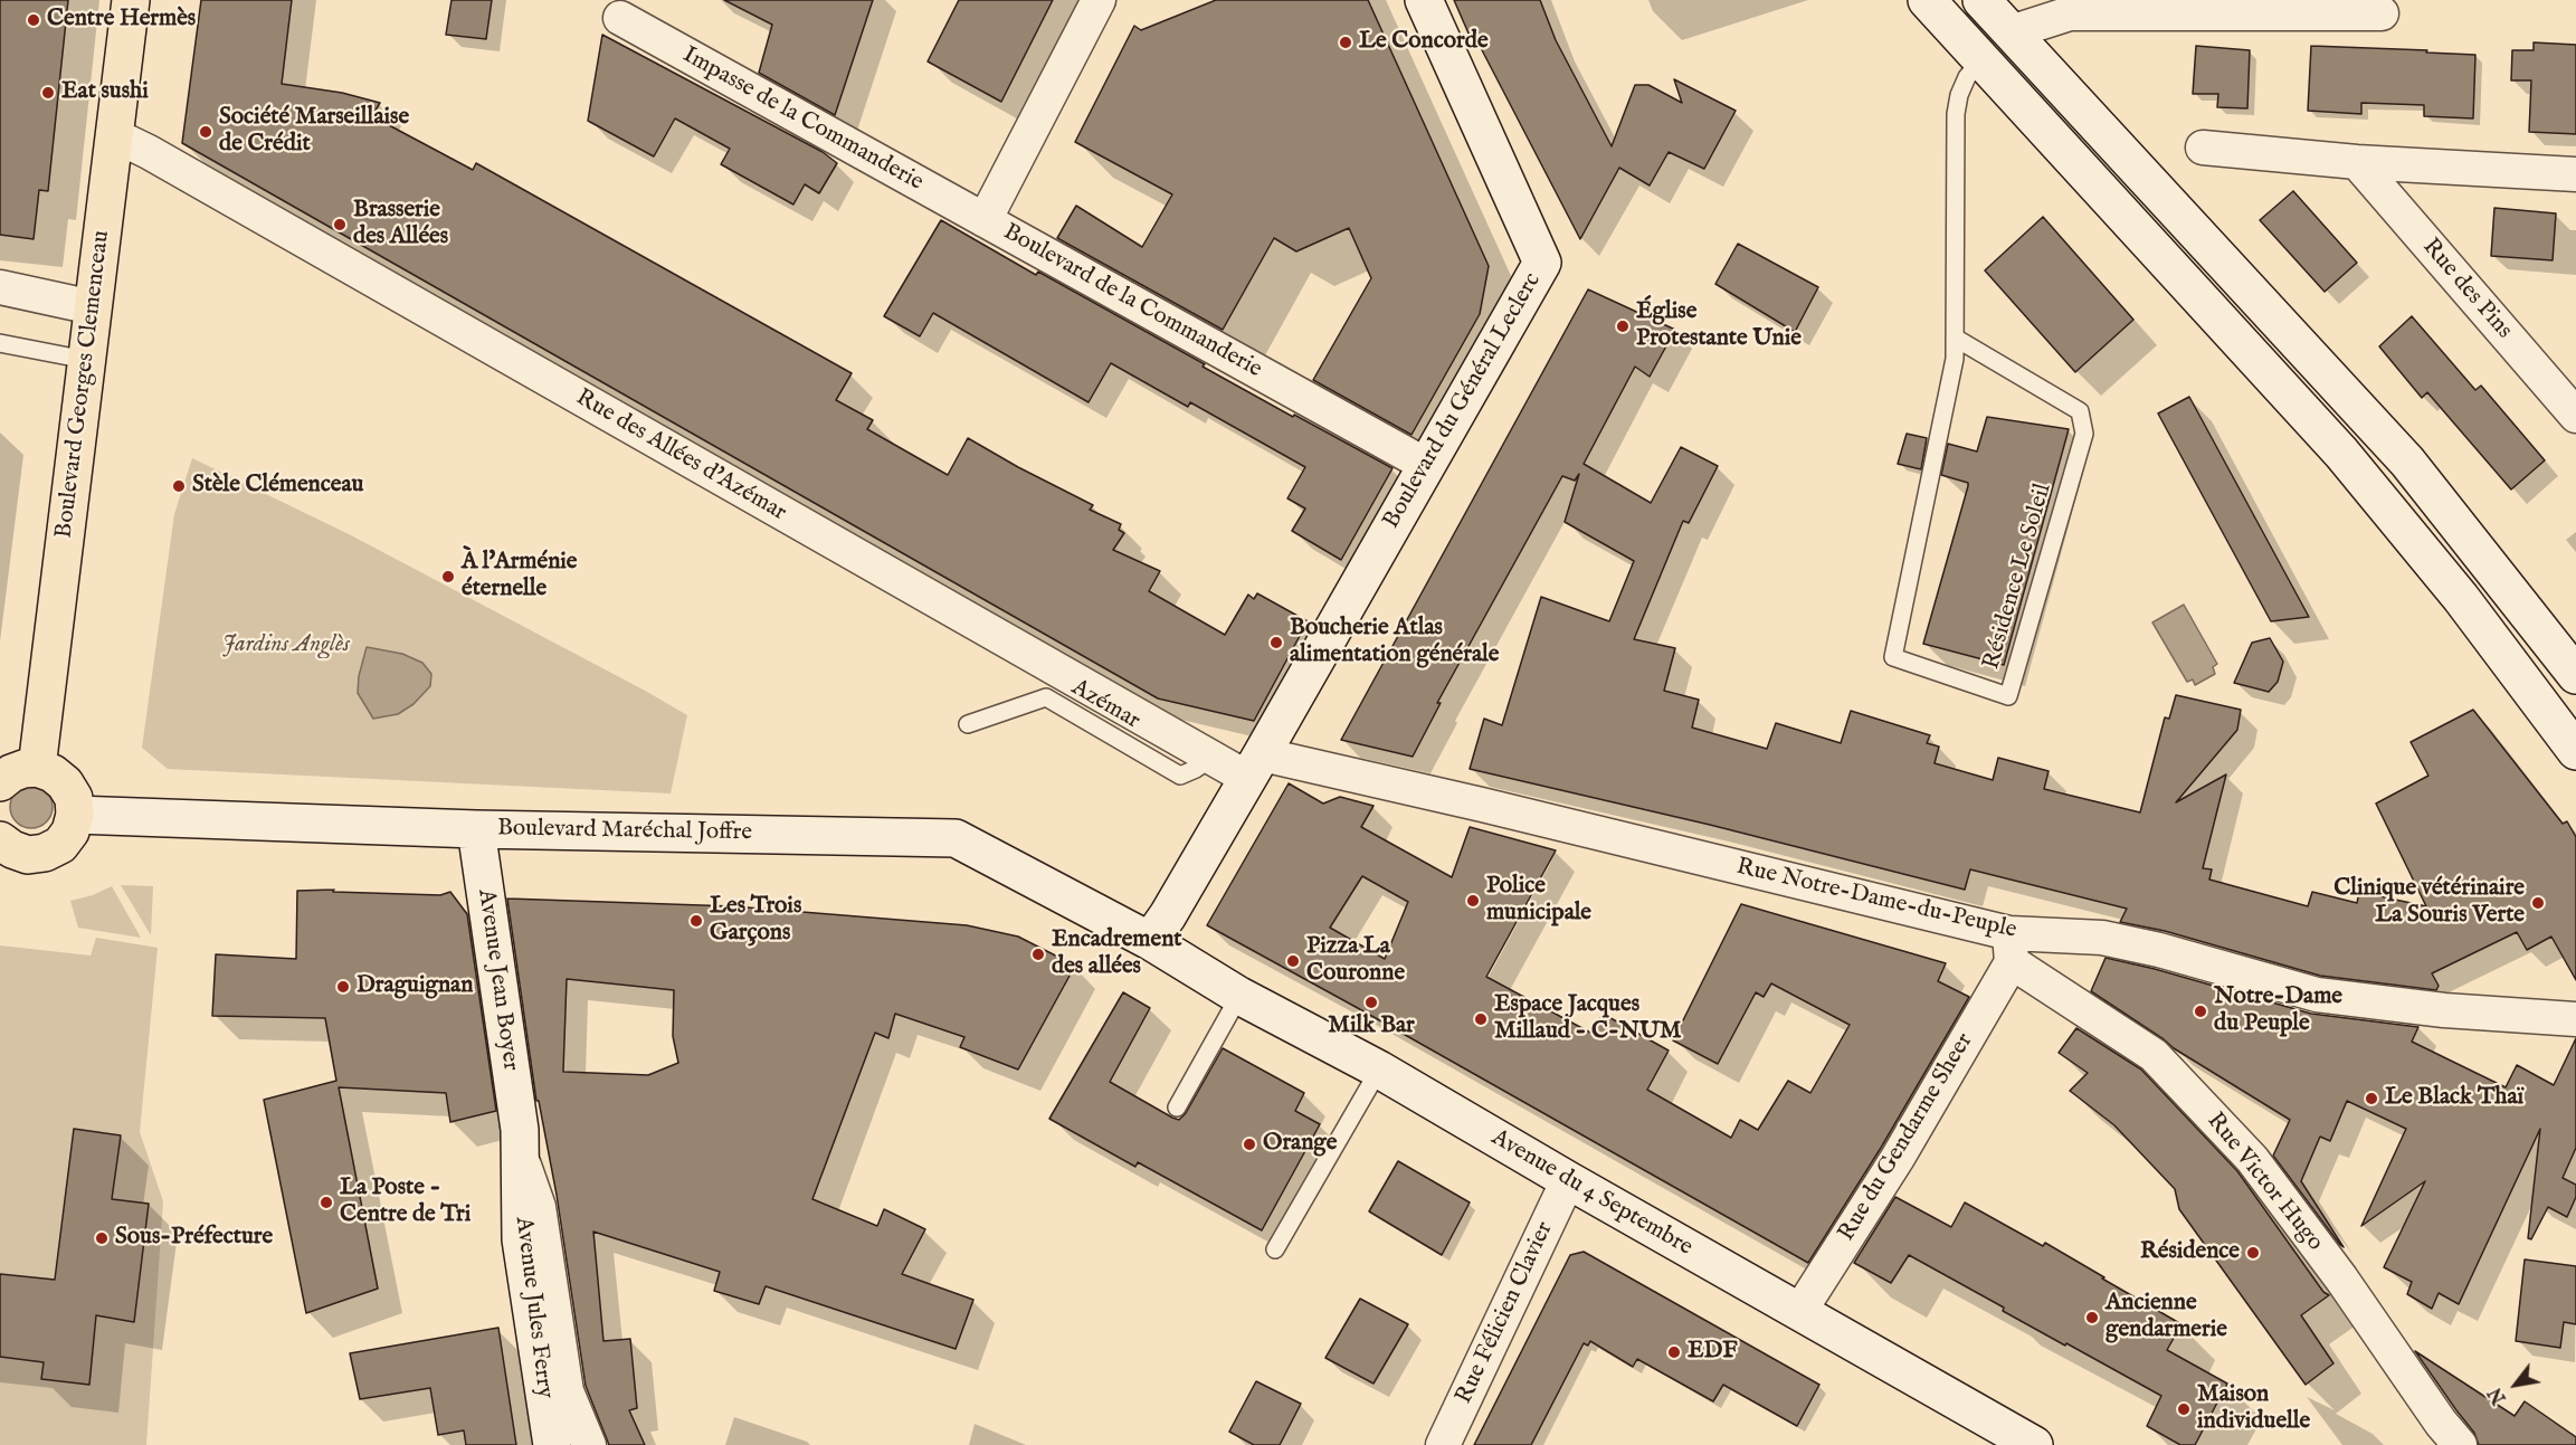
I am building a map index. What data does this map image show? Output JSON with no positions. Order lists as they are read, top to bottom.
{
  "streets": {
    "main road": [
      "Boulevard Georges Clemenceau",
      "Boulevard du Général Leclerc",
      "Boulevard Maréchal Joffre",
      "Avenue Jean Boyer",
      "Avenue du 4 Septembre",
      "Avenue Jules Ferry"
    ],
    "street": [
      "Impasse de la Commanderie",
      "Rue des Pins",
      "Boulevard de la Commanderie",
      "Rue des Allées d'Azémar",
      "Rue Notre-Dame-du-Peuple",
      "Rue du Gendarme Sheer",
      "Rue Victor Hugo",
      "Rue Félicien Clavier"
    ],
    "lane": ["Résidence Le Soleil", "Azémar"]
  },
  "crossings": [
    ["Impasse de la Commanderie", "Boulevard de la Commanderie"],
    ["Boulevard de la Commanderie", "Boulevard du Général Leclerc"],
    ["Boulevard Georges Clemenceau", "Rue des Allées d'Azémar"],
    ["Boulevard du Général Leclerc", "Rue des Allées d'Azémar"],
    ["Boulevard du Général Leclerc", "Boulevard Maréchal Joffre"],
    ["Boulevard du Général Leclerc", "Rue Notre-Dame-du-Peuple"],
    ["Boulevard du Général Leclerc", "Avenue du 4 Septembre"],
    ["Rue des Allées d'Azémar", "Azémar"],
    ["Rue des Allées d'Azémar", "Rue Notre-Dame-du-Peuple"],
    ["Boulevard Maréchal Joffre", "Avenue Jean Boyer"],
    ["Boulevard Maréchal Joffre", "Avenue du 4 Septembre"],
    ["Rue Notre-Dame-du-Peuple", "Rue du Gendarme Sheer"],
    ["Rue Notre-Dame-du-Peuple", "Rue Victor Hugo"],
    ["Avenue Jean Boyer", "Avenue Jules Ferry"],
    ["Rue du Gendarme Sheer", "Rue Victor Hugo"],
    ["Rue du Gendarme Sheer", "Avenue du 4 Septembre"],
    ["Avenue du 4 Septembre", "Rue Félicien Clavier"]
  ],
  "parks": ["Jardins Anglès"],
  "places": [
    "Centre Hermès",
    "Le Concorde",
    "Eat sushi",
    "Société Marseillaise de Crédit",
    "Brasserie des Allées",
    "Église Protestante Unie",
    "Stèle Clémenceau",
    "À l'Arménie éternelle",
    "Boucherie Atlas alimentation générale",
    "Police municipale",
    "Clinique vétérinaire La Souris Verte",
    "Les Trois Garçons",
    "Encadrement des allées",
    "Pizza La Couronne",
    "Draguignan",
    "Milk Bar",
    "Notre-Dame du Peuple",
    "Espace Jacques Millaud - C-NUM",
    "Le Black Thaï",
    "Orange",
    "La Poste - Centre de Tri",
    "Sous-Préfecture",
    "Résidence",
    "Ancienne gendarmerie",
    "EDF",
    "Maison individuelle"
  ],
  "north": "bottom left"
}
